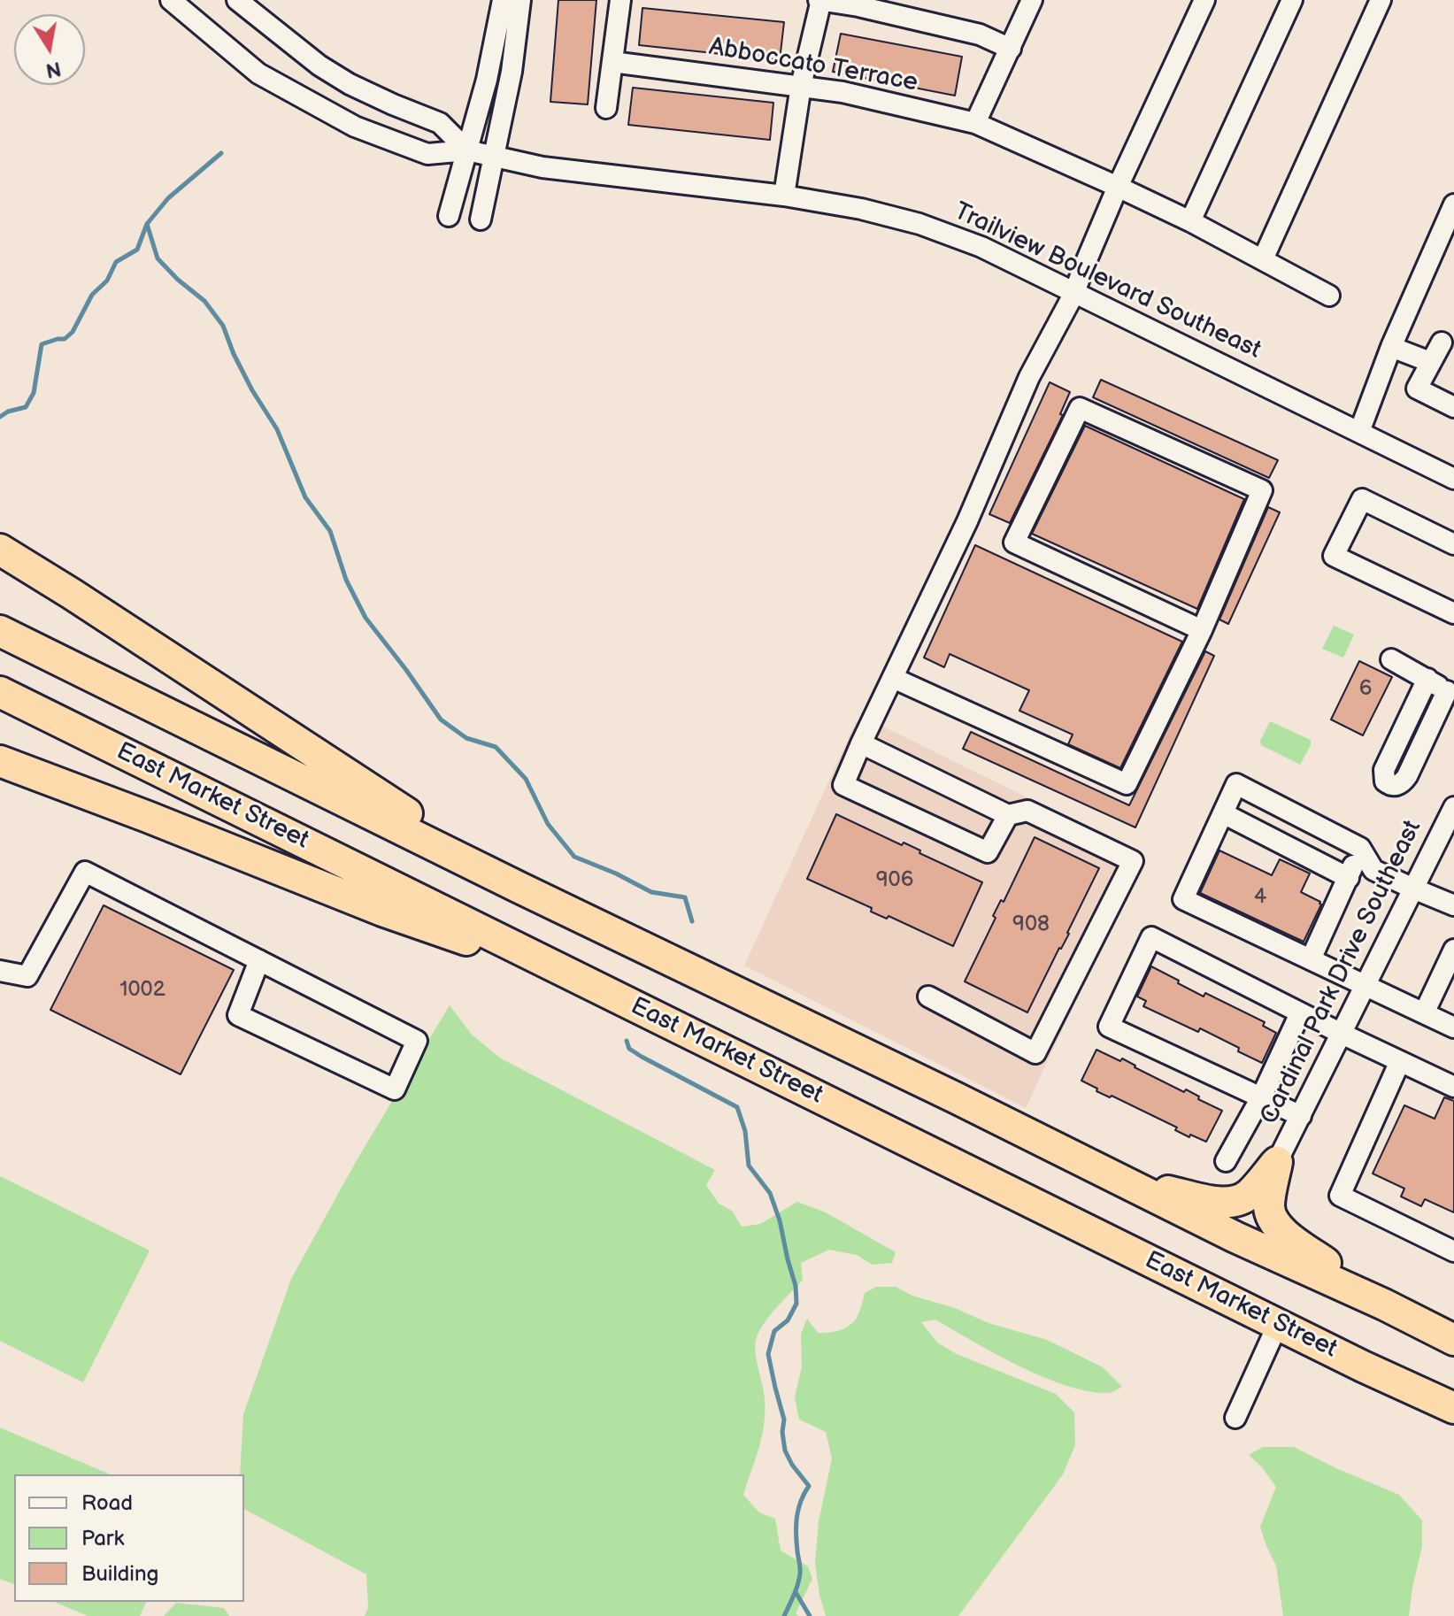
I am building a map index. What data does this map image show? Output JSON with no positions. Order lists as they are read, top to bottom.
{
  "streets": {
    "highway": ["East Market Street"],
    "street": ["Abboccato Terrace", "Trailview Boulevard Southeast", "Cardinal Park Drive Southeast"]
  },
  "house_numbers": [
    "6",
    "906",
    "4",
    "908",
    "1002"
  ],
  "legend": ["Road", "Park", "Building"],
  "north": "bottom"
}
